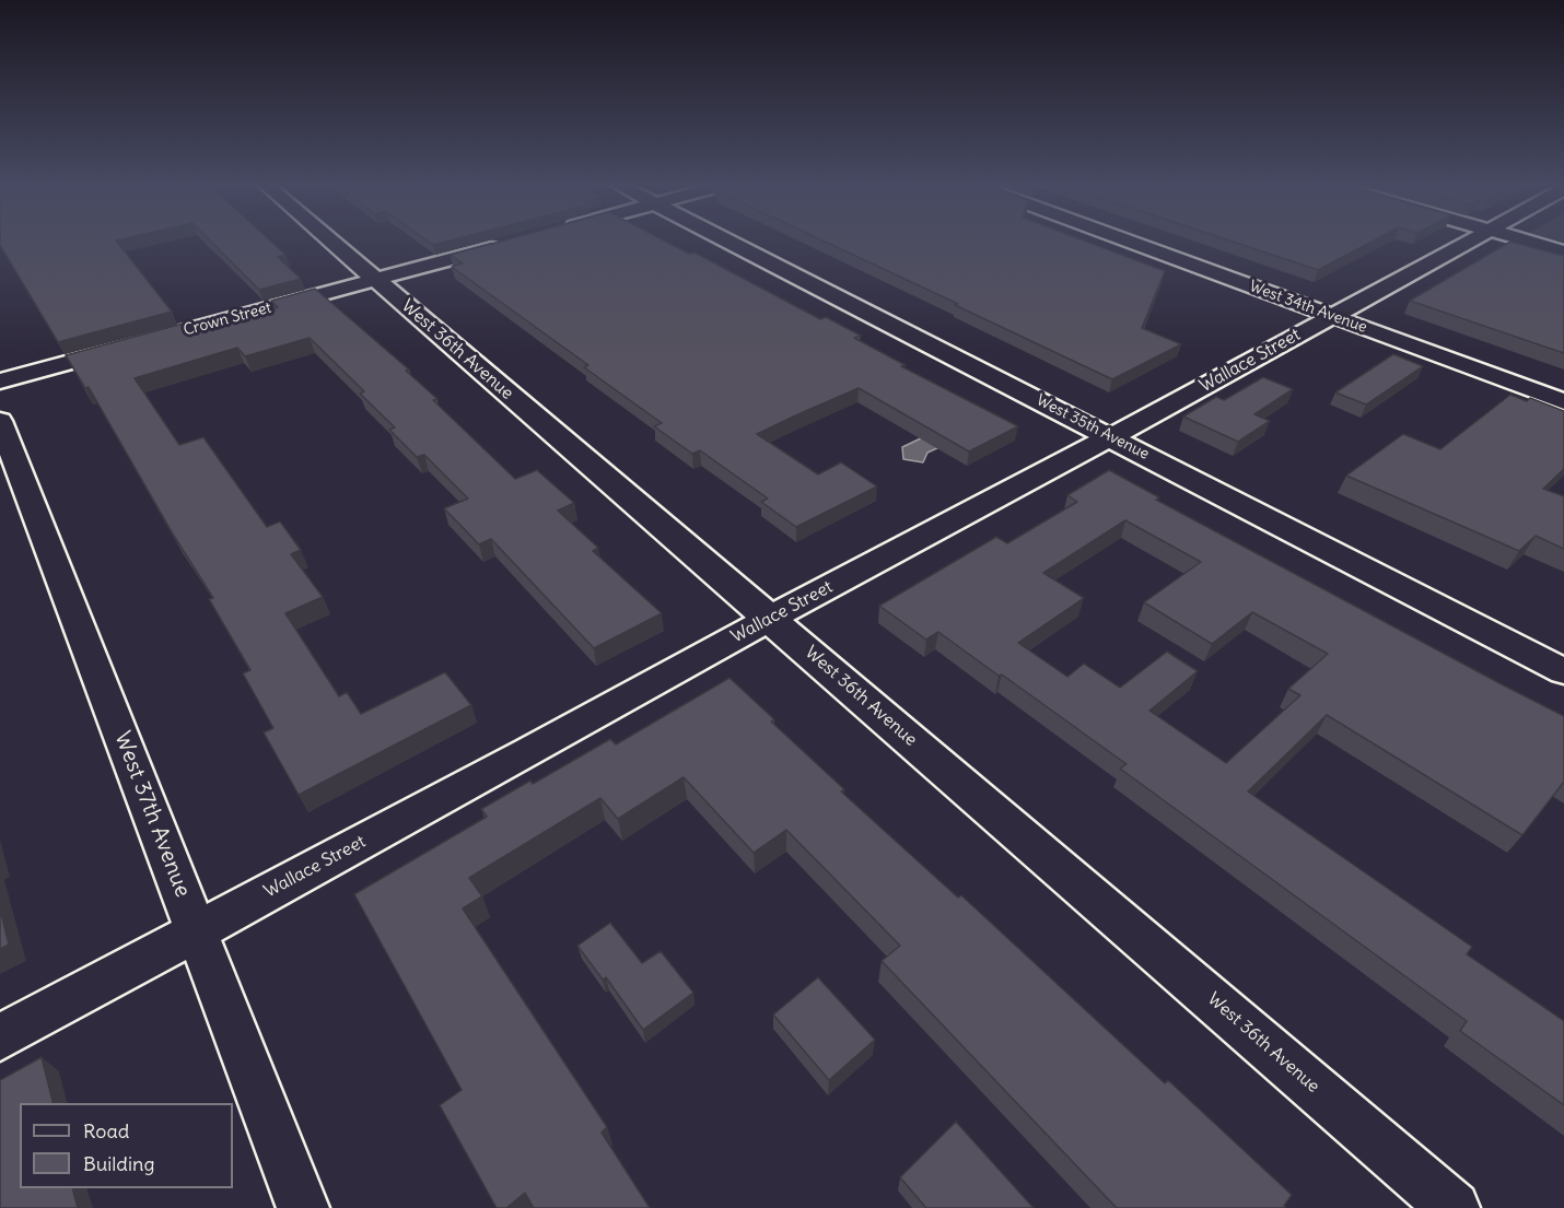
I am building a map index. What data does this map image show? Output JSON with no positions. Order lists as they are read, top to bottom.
{
  "streets": {
    "street": [
      "West 34th Avenue",
      "Crown Street",
      "West 36th Avenue",
      "Wallace Street",
      "West 35th Avenue",
      "West 37th Avenue"
    ]
  },
  "crossings": [
    ["West 34th Avenue", "Wallace Street"],
    ["Crown Street", "West 36th Avenue"],
    ["West 36th Avenue", "Wallace Street"],
    ["Wallace Street", "West 35th Avenue"],
    ["Wallace Street", "West 37th Avenue"]
  ],
  "legend": ["Road", "Building"]
}
